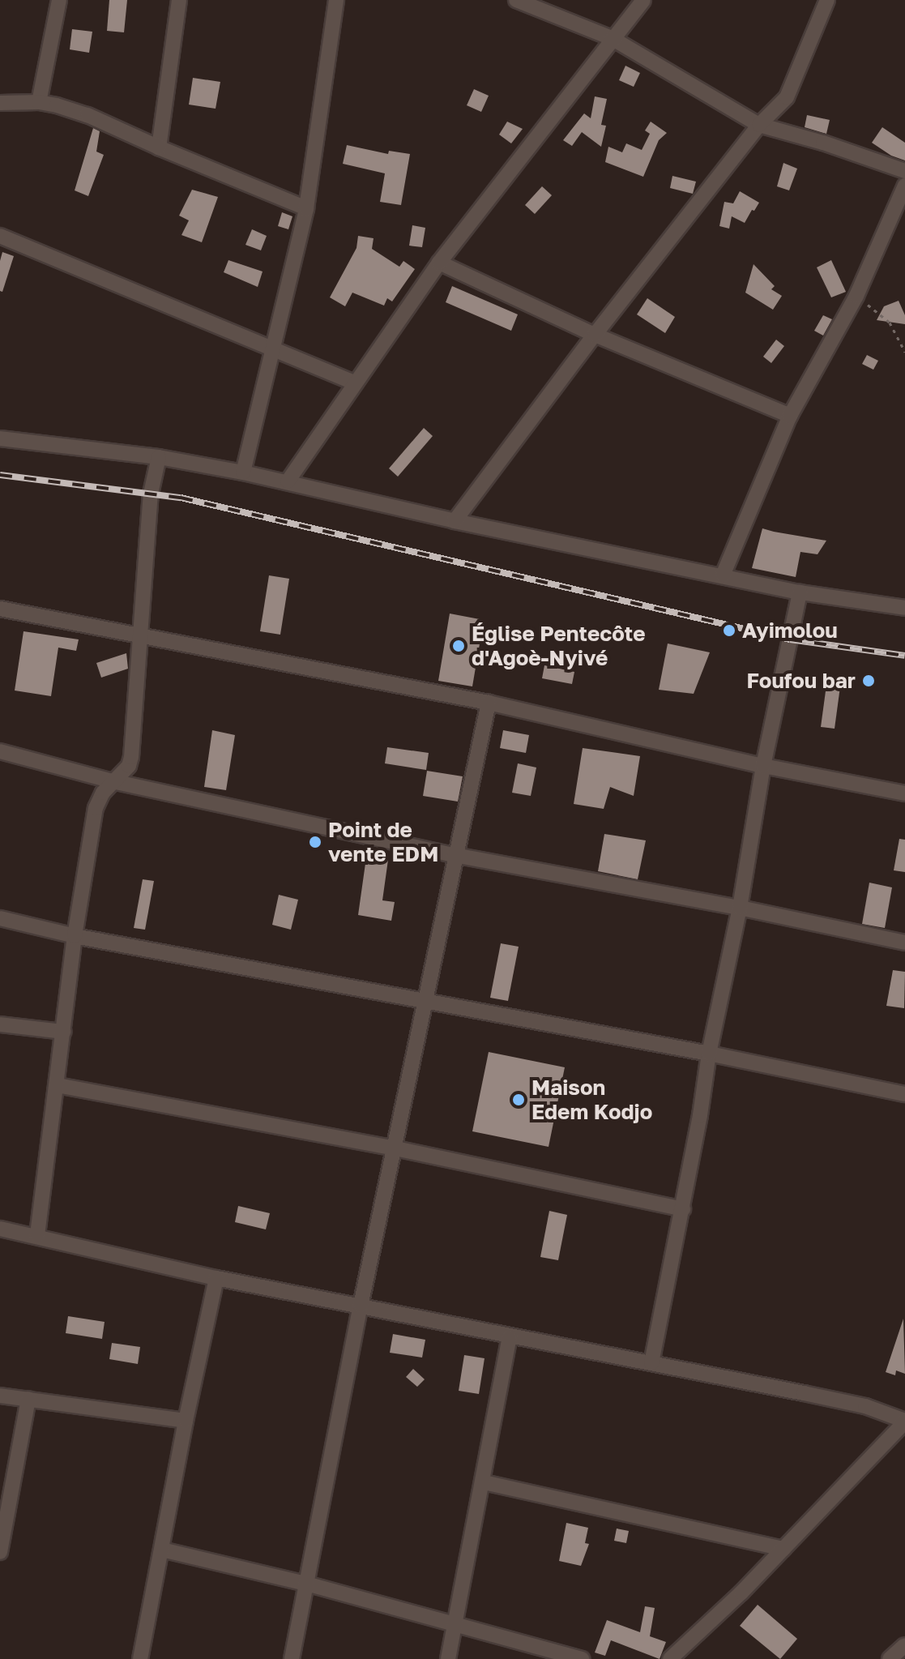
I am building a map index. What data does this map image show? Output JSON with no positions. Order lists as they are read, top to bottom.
{
  "places": [
    "Ayimolou",
    "Église Pentecôte d'Agoè-Nyivé",
    "Foufou bar",
    "Point de vente EDM",
    "Maison Edem Kodjo"
  ]
}
